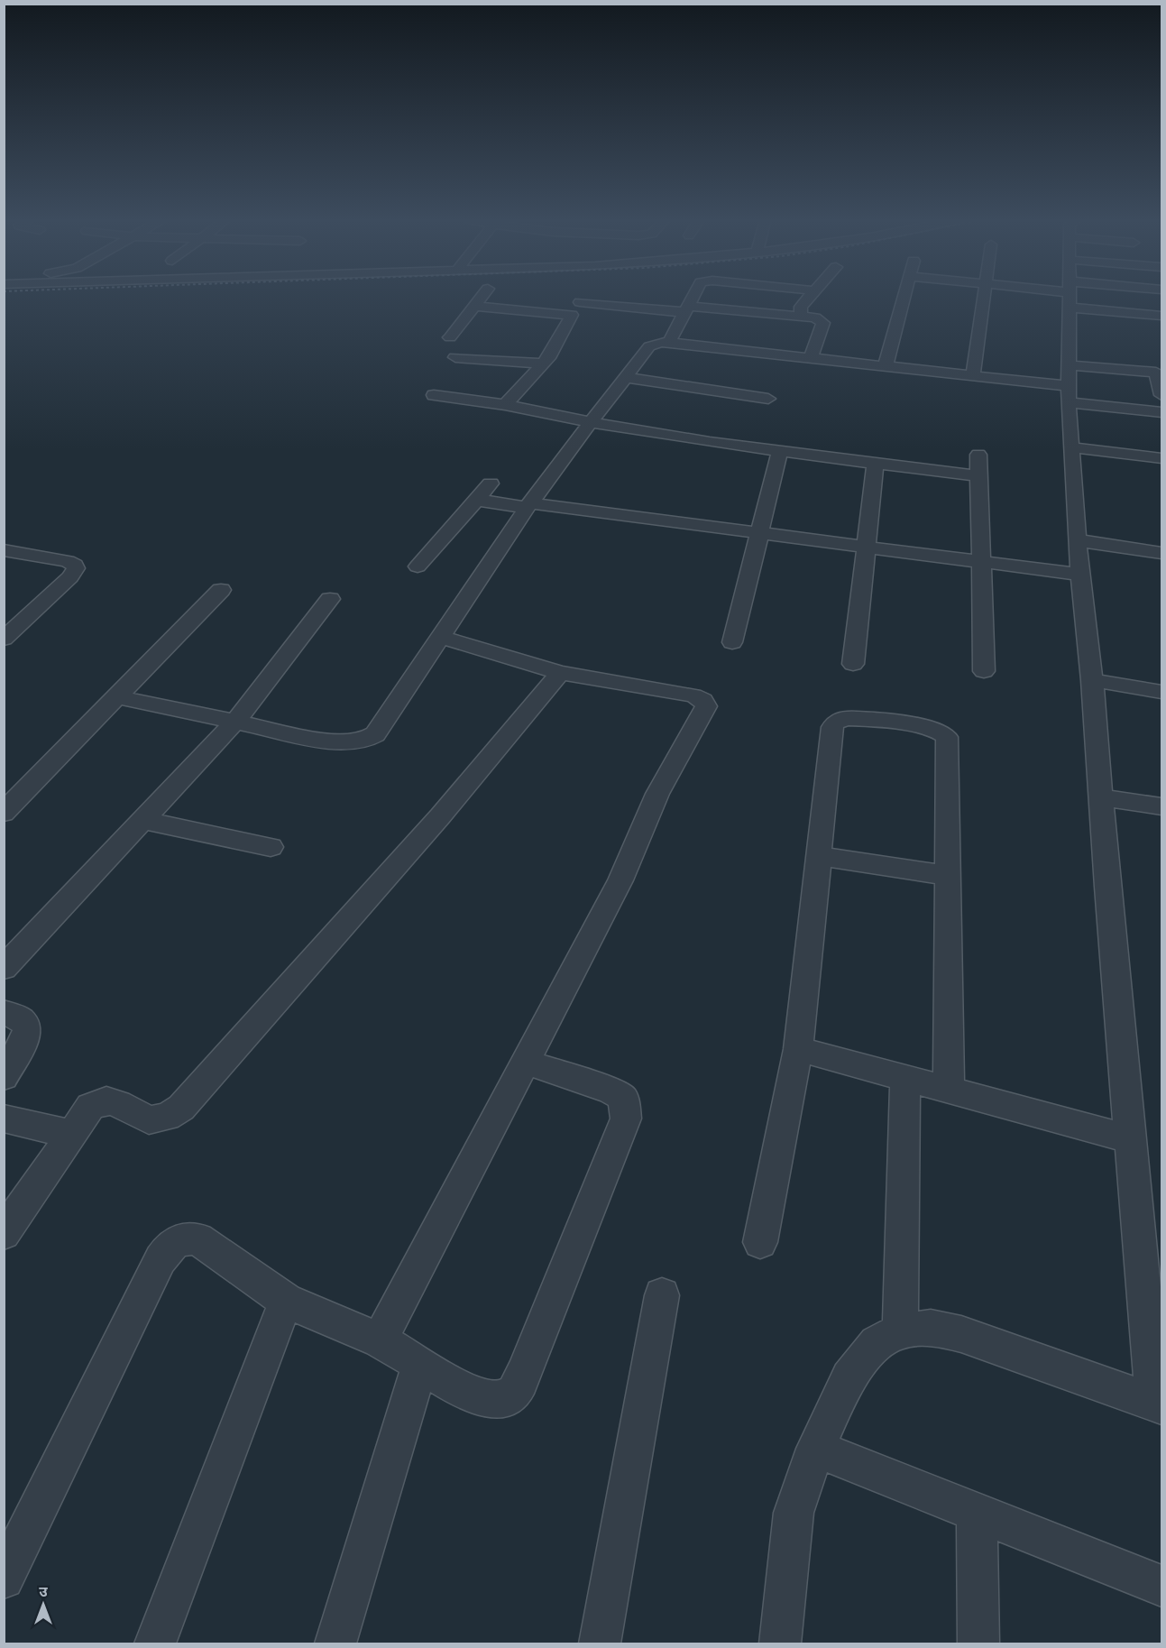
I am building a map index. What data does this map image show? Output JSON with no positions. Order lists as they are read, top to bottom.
{
  "north": "top"
}
